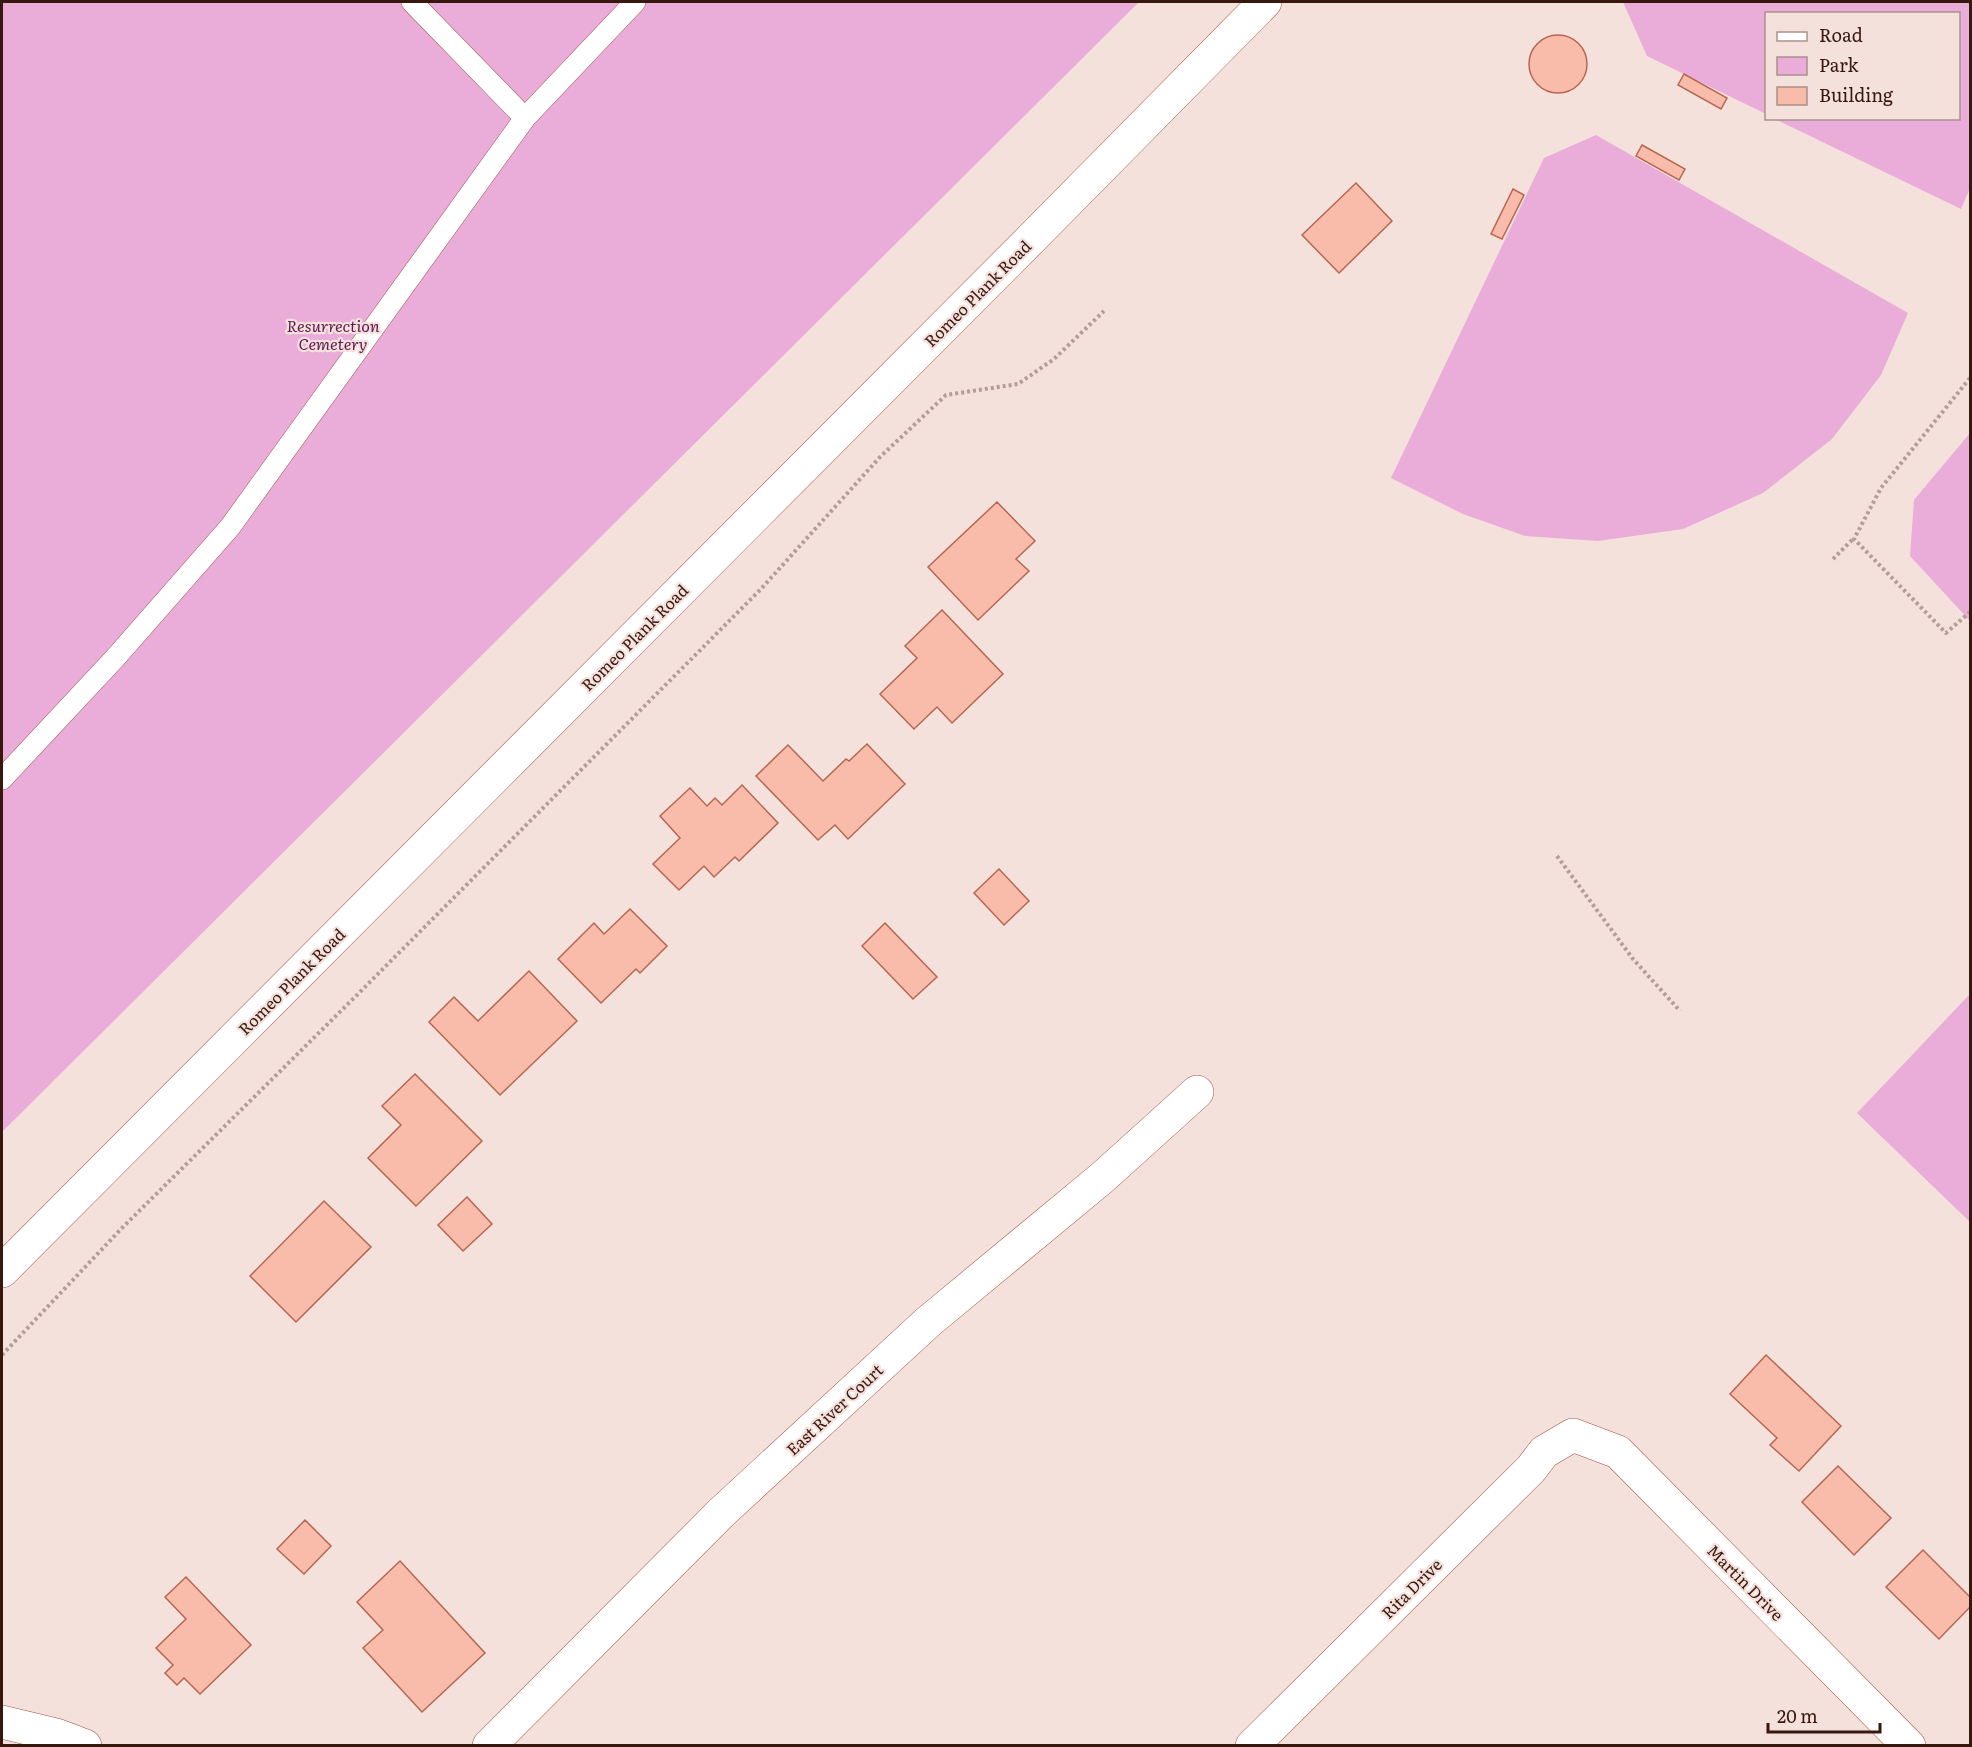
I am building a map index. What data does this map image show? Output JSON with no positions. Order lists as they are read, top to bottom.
{
  "streets": {
    "street": [
      "Romeo Plank Road",
      "East River Court",
      "Martin Drive",
      "Rita Drive"
    ]
  },
  "crossings": [
    ["Martin Drive", "Rita Drive"]
  ],
  "parks": ["Resurrection Cemetery"],
  "legend": ["Road", "Park", "Building"],
  "scale_bar": "20 m"
}
